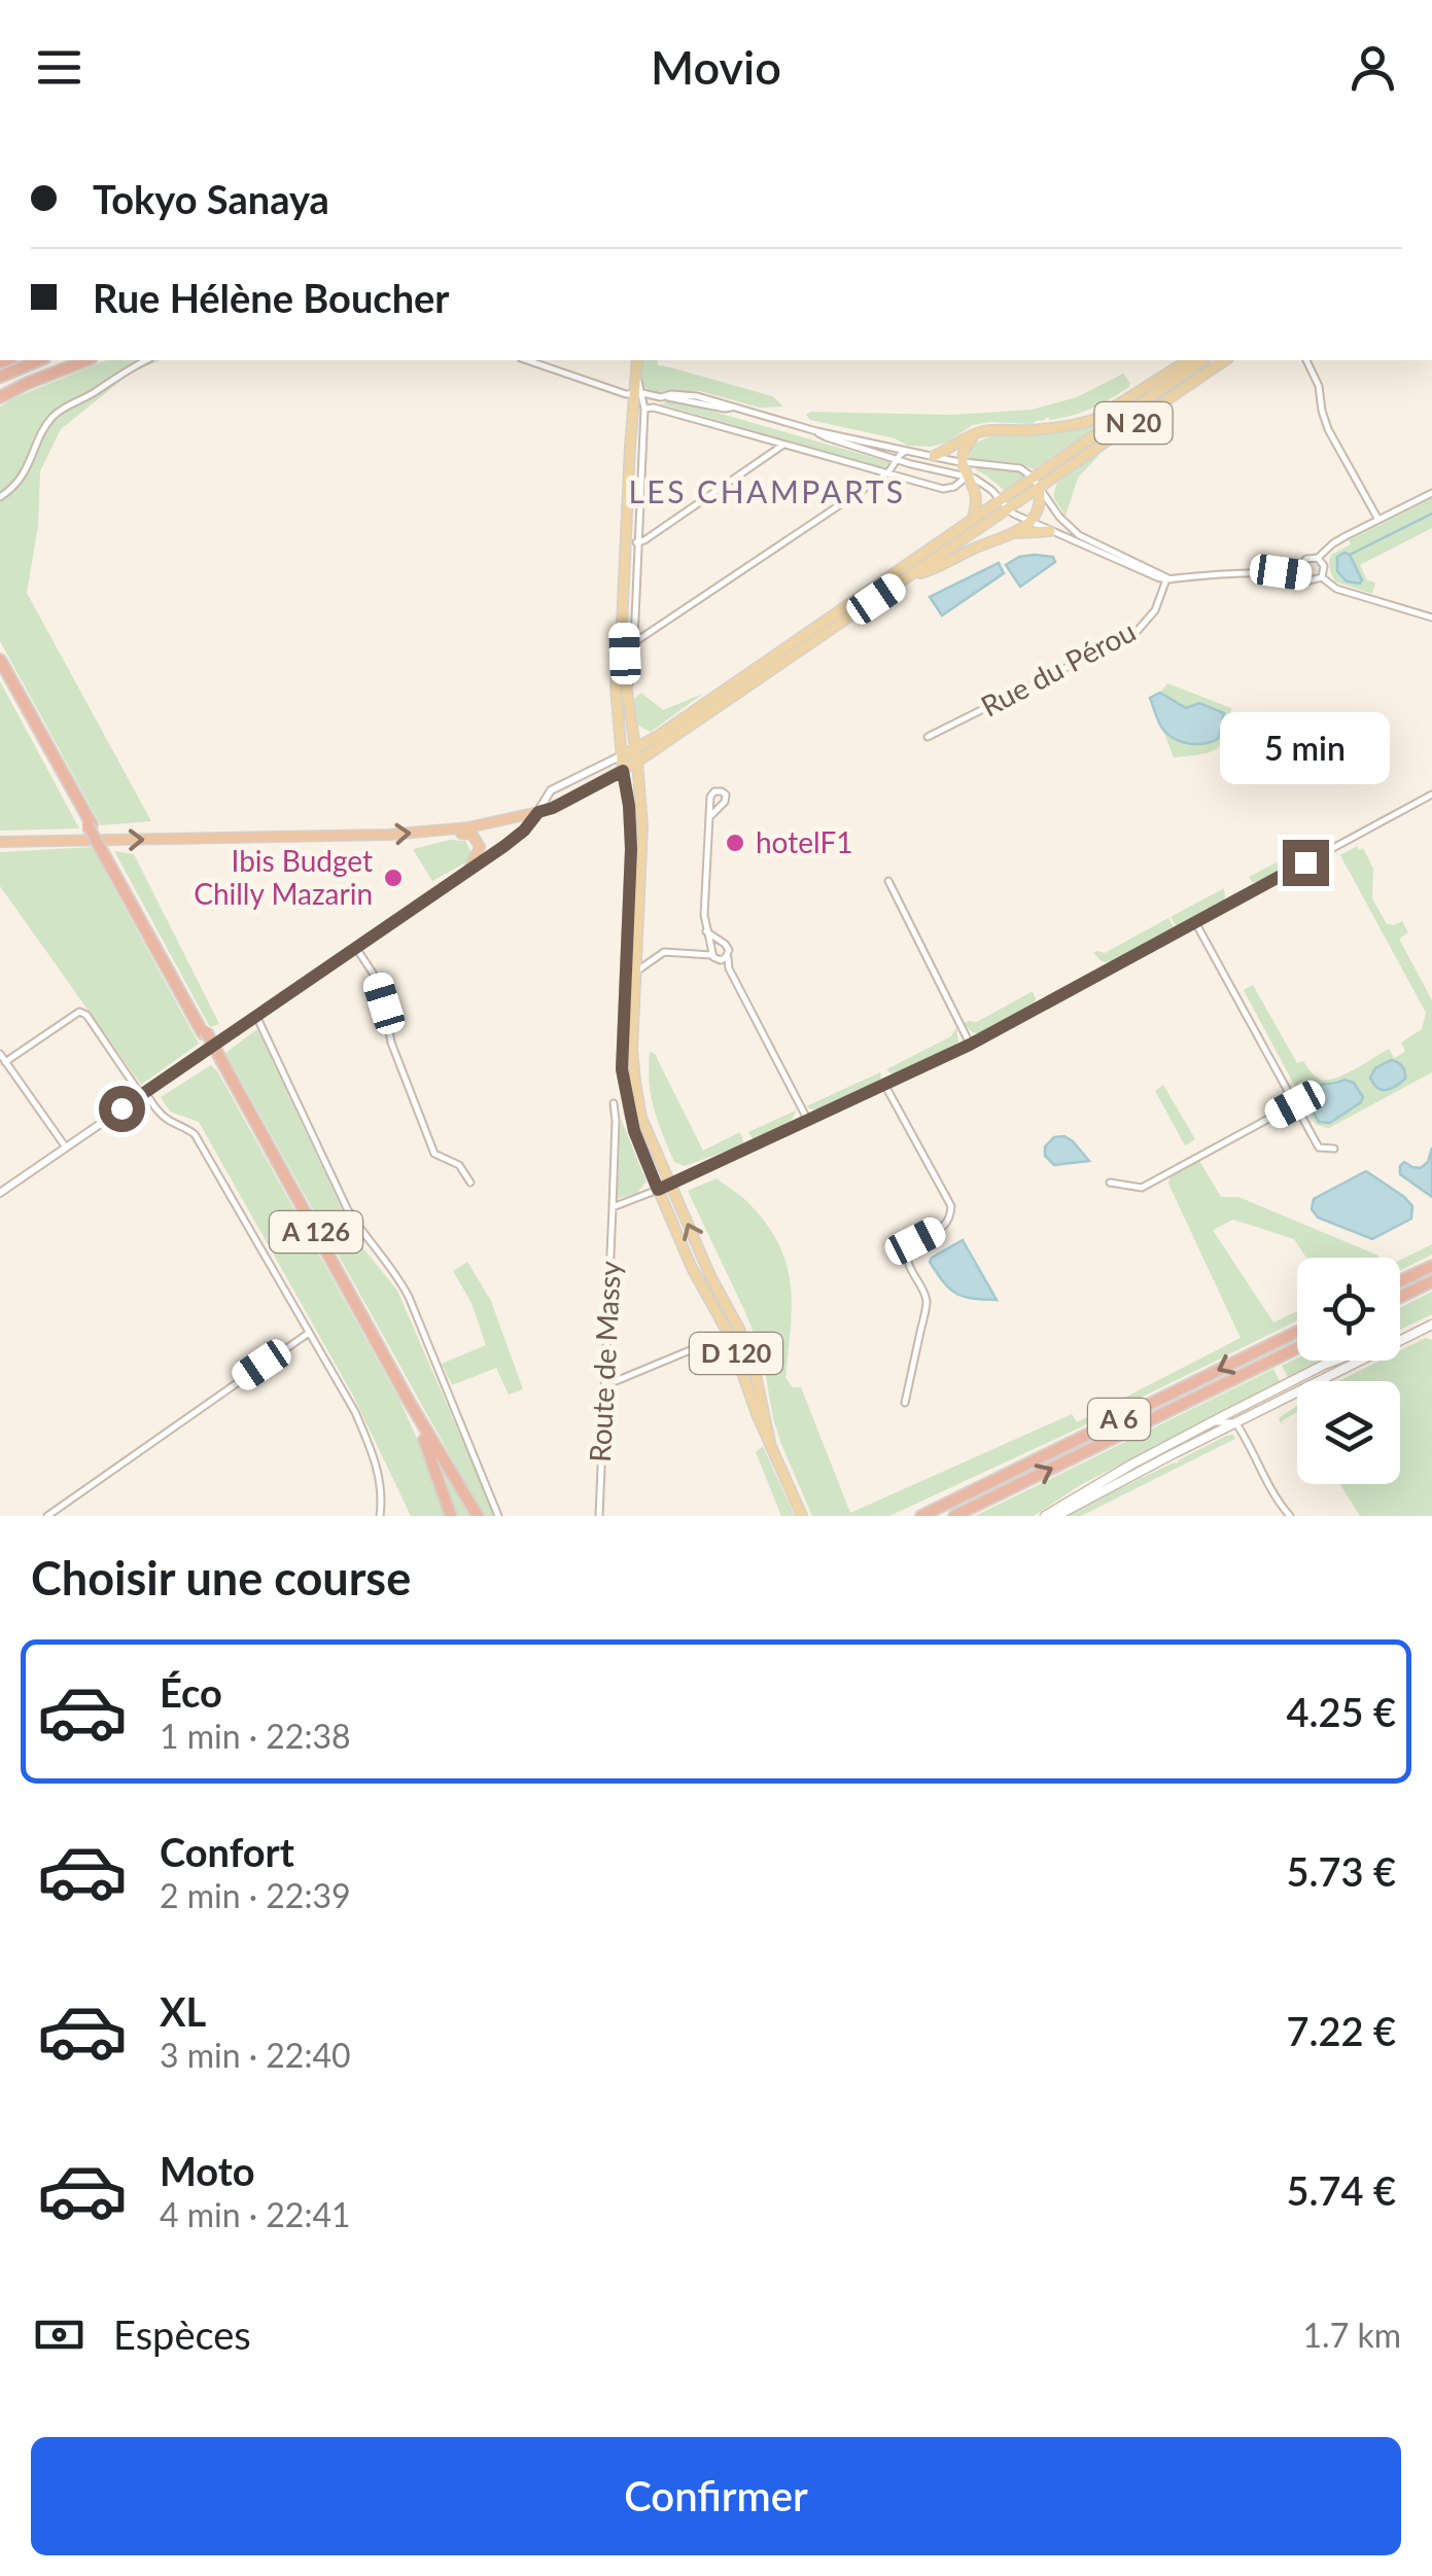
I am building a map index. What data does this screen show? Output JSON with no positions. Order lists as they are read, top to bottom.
{
  "streets": {
    "highway": ["N 20", "A 126", "A 6"],
    "main road": ["D 120"],
    "street": ["Rue du Pérou", "Route de Massy"]
  },
  "crossings": [
    ["N 20", "D 120"]
  ],
  "districts": ["LES CHAMPARTS"],
  "places": ["hotelF1", "Ibis Budget Chilly Mazarin"],
  "page": {
    "header": "Movio",
    "banner": ["Tokyo Sanaya", "Rue Hélène Boucher"],
    "bubble": "5 min",
    "heading": "Choisir une course",
    "list": [
      {
        "name": "Éco",
        "note": "1 min · 22:38",
        "value": "4.25 €"
      },
      {
        "name": "Confort",
        "note": "2 min · 22:39",
        "value": "5.73 €"
      },
      {
        "name": "XL",
        "note": "3 min · 22:40",
        "value": "7.22 €"
      },
      {
        "name": "Moto",
        "note": "4 min · 22:41",
        "value": "5.74 €"
      }
    ],
    "pay": ["Espèces", "1.7 km"],
    "buttons": "Confirmer"
  }
}
